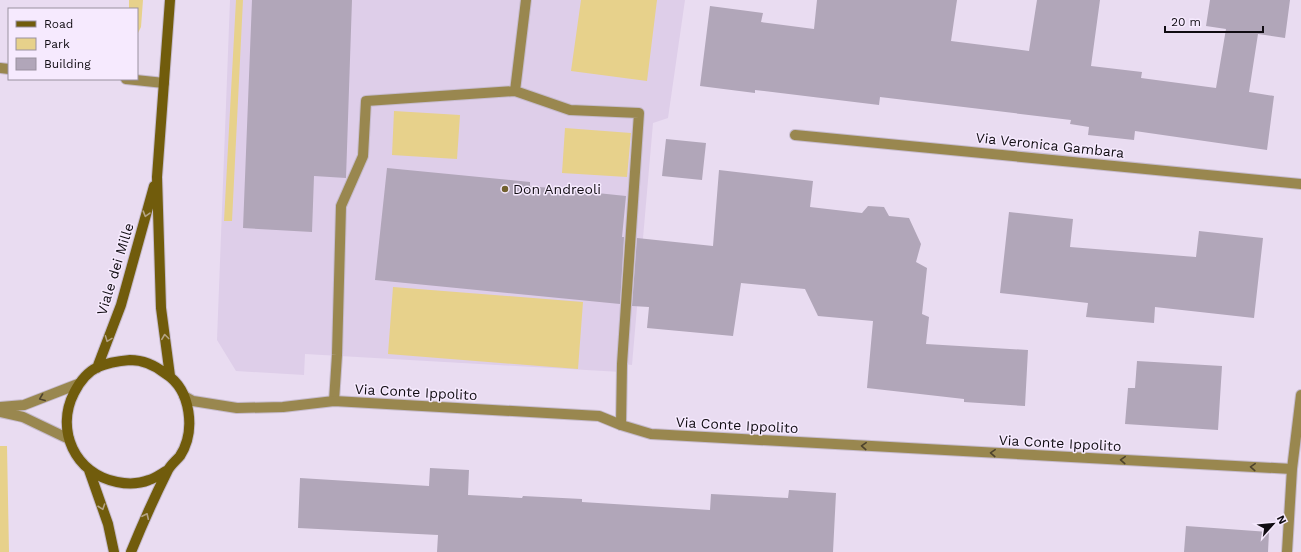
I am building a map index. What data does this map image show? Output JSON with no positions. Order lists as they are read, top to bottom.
{
  "streets": {
    "main road": ["Viale dei Mille"],
    "street": ["Via Veronica Gambara", "Via Conte Ippolito"]
  },
  "crossings": [
    ["Viale dei Mille", "Via Conte Ippolito"]
  ],
  "one_way": ["Via Conte Ippolito"],
  "places": ["Don Andreoli"],
  "legend": ["Road", "Park", "Building"],
  "scale_bar": "20 m",
  "north": "top right"
}
